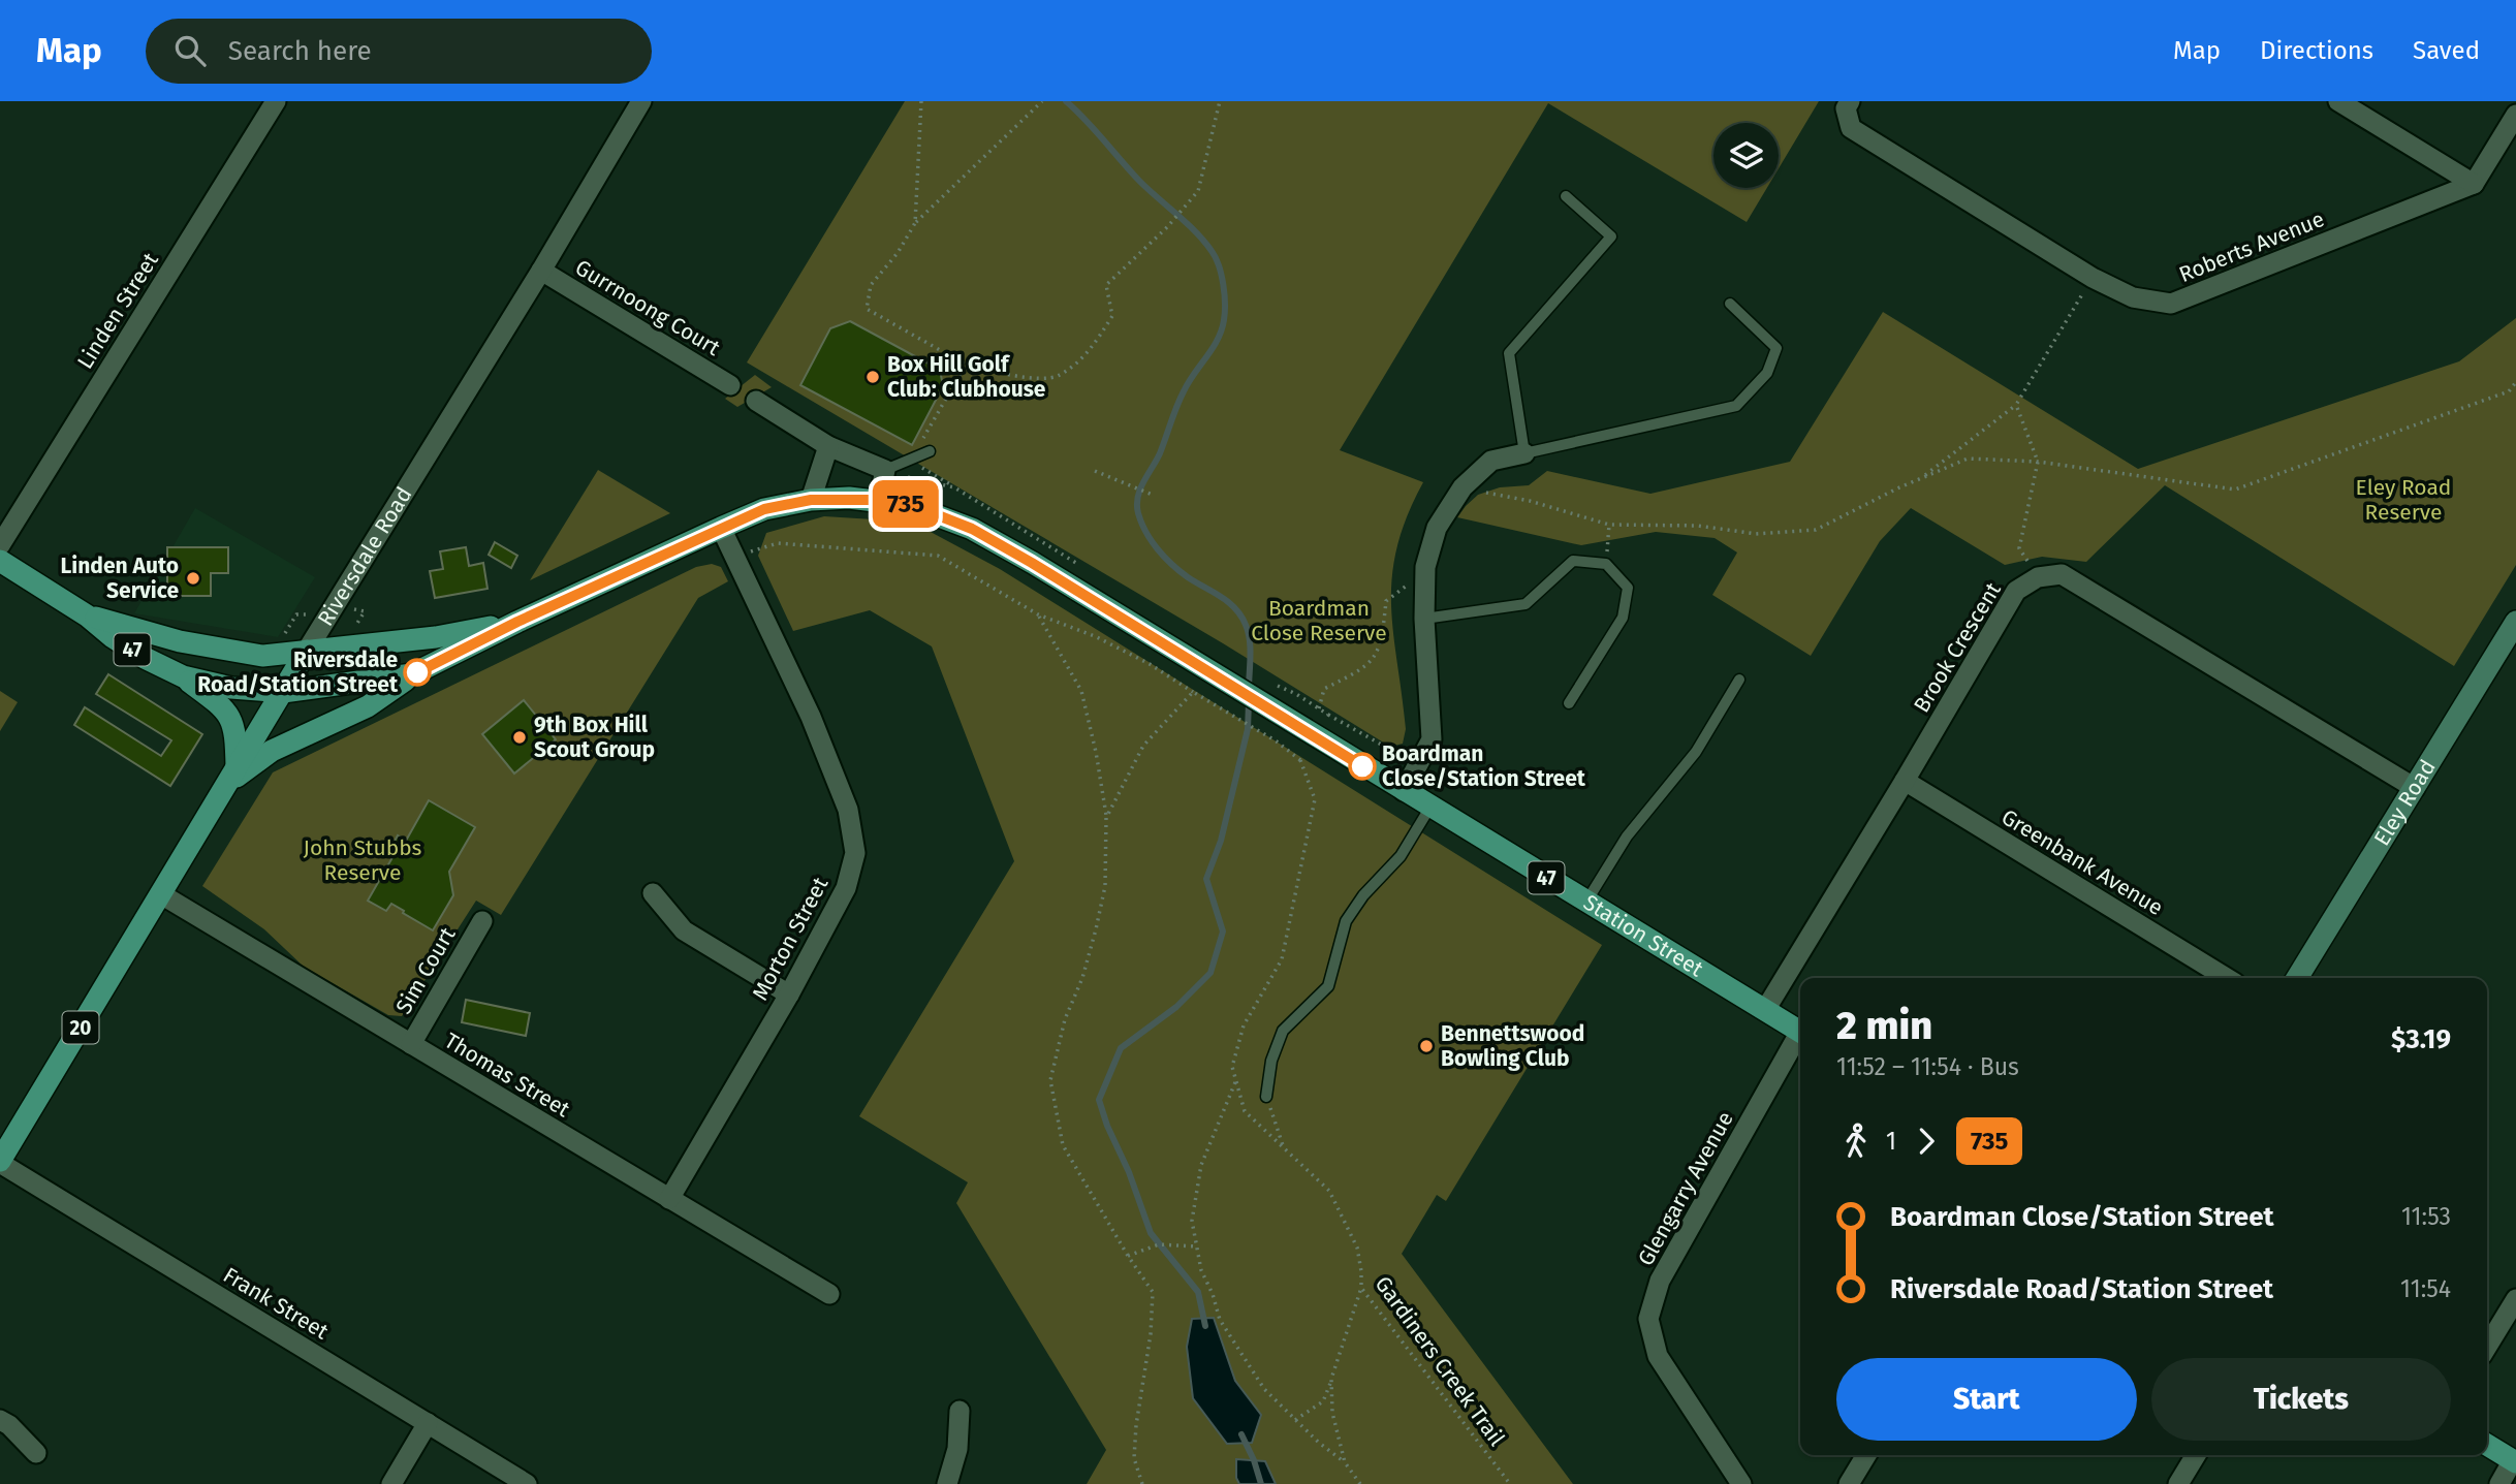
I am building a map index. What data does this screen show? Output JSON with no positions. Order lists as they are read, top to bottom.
{
  "streets": {
    "main road": [
      "Riversdale Road",
      "47",
      "Eley Road",
      "Station Street",
      "20"
    ],
    "street": [
      "Roberts Avenue",
      "Gurrnoong Court",
      "Linden Street",
      "Brook Crescent",
      "Greenbank Avenue",
      "Morton Street",
      "Sim Court",
      "Thomas Street",
      "Glengarry Avenue",
      "Frank Street"
    ],
    "path": ["Gardiners Creek Trail"]
  },
  "crossings": [
    ["Gurrnoong Court", "Riversdale Road"],
    ["Riversdale Road", "Station Street"],
    ["Riversdale Road", "Thomas Street"],
    ["Riversdale Road", "Frank Street"],
    ["Brook Crescent", "Greenbank Avenue"],
    ["Brook Crescent", "Station Street"],
    ["Station Street", "Morton Street"],
    ["Morton Street", "Thomas Street"],
    ["Sim Court", "Thomas Street"]
  ],
  "parks": ["Eley Road Reserve", "Boardman Close Reserve", "John Stubbs Reserve"],
  "places": [
    "Box Hill Golf Club: Clubhouse",
    "Linden Auto Service",
    "Riversdale Road/Station Street",
    "9th Box Hill Scout Group",
    "Boardman Close/Station Street",
    "Bennettswood Bowling Club"
  ],
  "lines": ["bus line 735"],
  "page": {
    "header": "Map",
    "search": "Search here",
    "nav": ["Map", "Directions", "Saved"],
    "on_map": "735",
    "heading": ["2 min", "11:52 – 11:54 · Bus", "$3.19"],
    "legs": ["1", "735"],
    "list": [
      {
        "name": "Boardman Close/Station Street",
        "value": "11:53"
      },
      {
        "name": "Riversdale Road/Station Street",
        "value": "11:54"
      }
    ],
    "buttons": ["Start", "Tickets"]
  }
}
